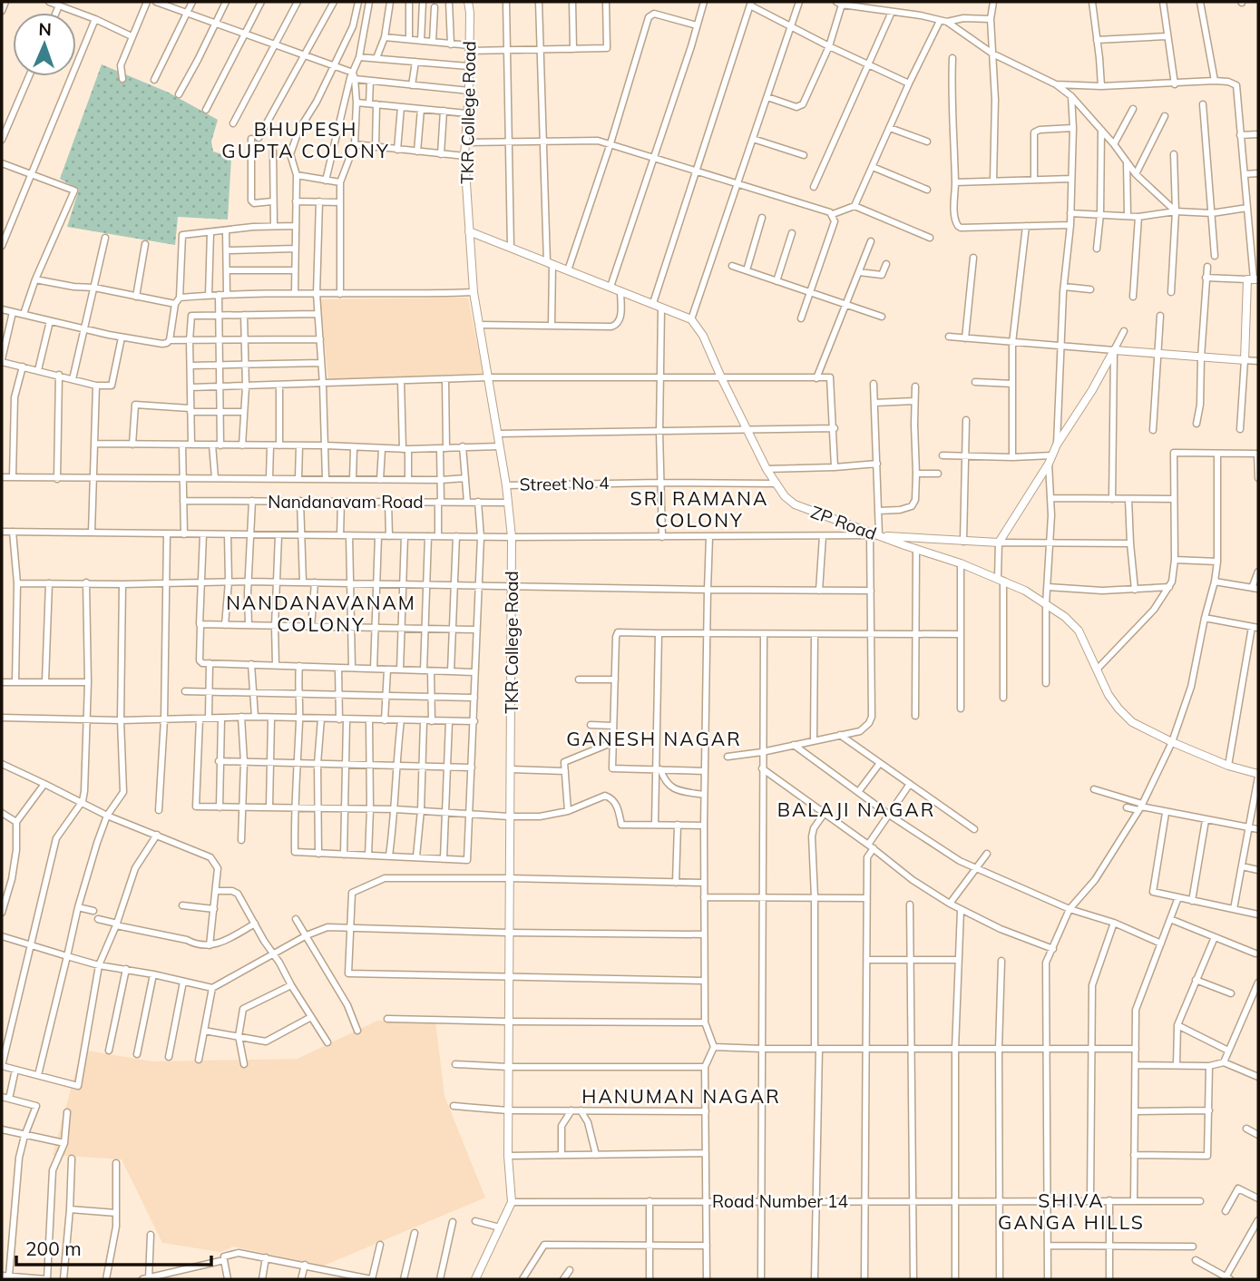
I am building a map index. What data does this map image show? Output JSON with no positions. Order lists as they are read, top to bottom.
{
  "streets": {
    "street": [
      "TKR College Road",
      "Street No 4",
      "Nandanavam Road",
      "ZP Road",
      "Road Number 14"
    ]
  },
  "crossings": [
    ["TKR College Road", "Street No 4"],
    ["TKR College Road", "Nandanavam Road"],
    ["TKR College Road", "Road Number 14"],
    ["Street No 4", "ZP Road"]
  ],
  "districts": [
    "BHUPESH GUPTA COLONY",
    "SRI RAMANA COLONY",
    "NANDANAVANAM COLONY",
    "GANESH NAGAR",
    "BALAJI NAGAR",
    "HANUMAN NAGAR",
    "SHIVA GANGA HILLS"
  ],
  "scale_bar": "200 m",
  "north": "top"
}
